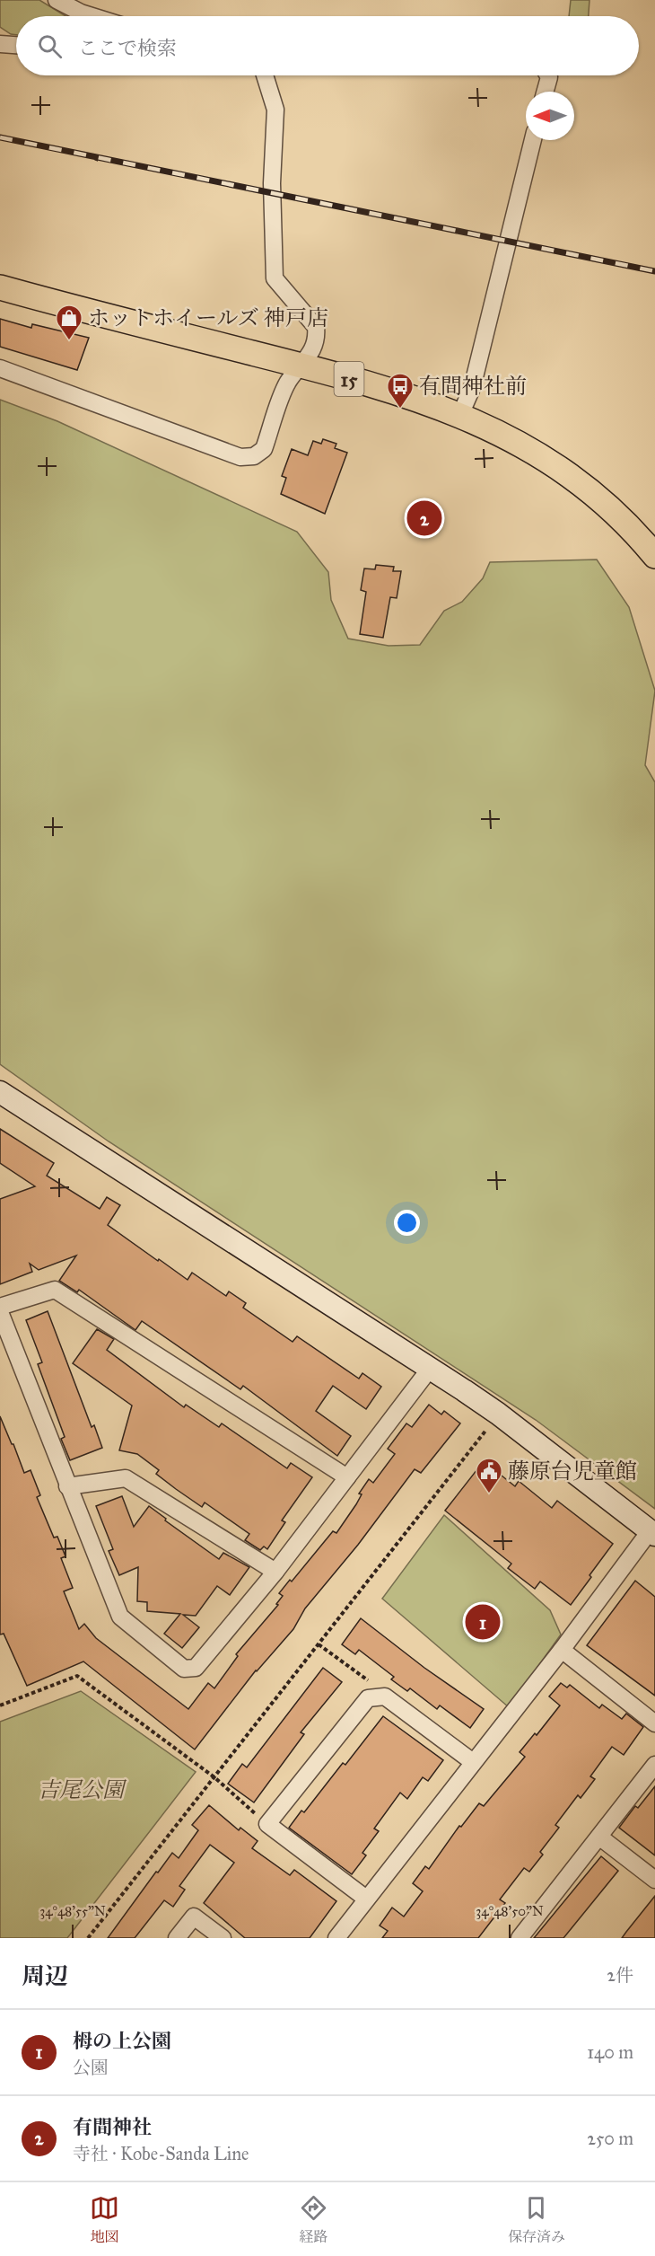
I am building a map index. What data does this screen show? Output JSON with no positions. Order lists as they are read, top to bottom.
{
  "streets": {
    "main road": ["15"]
  },
  "parks": ["吉尾公園"],
  "places": {
    "shop": ["ホットホイールズ 神戸店"],
    "bus stop": ["有間神社前"],
    "public building": ["藤原台児童館"]
  },
  "north": "left",
  "page": {
    "search": "ここで検索",
    "pins": ["2", "1"],
    "heading": ["周辺", "2件"],
    "list": [
      {
        "mark": "1",
        "name": "栂の上公園",
        "note": "公園",
        "value": "140 m"
      },
      {
        "mark": "2",
        "name": "有間神社",
        "note": "寺社 · Kobe-Sanda Line",
        "value": "250 m"
      }
    ],
    "nav": ["地図", "経路", "保存済み"]
  },
  "coordinates": ["34°48'55\"N", "34°48'50\"N"]
}
